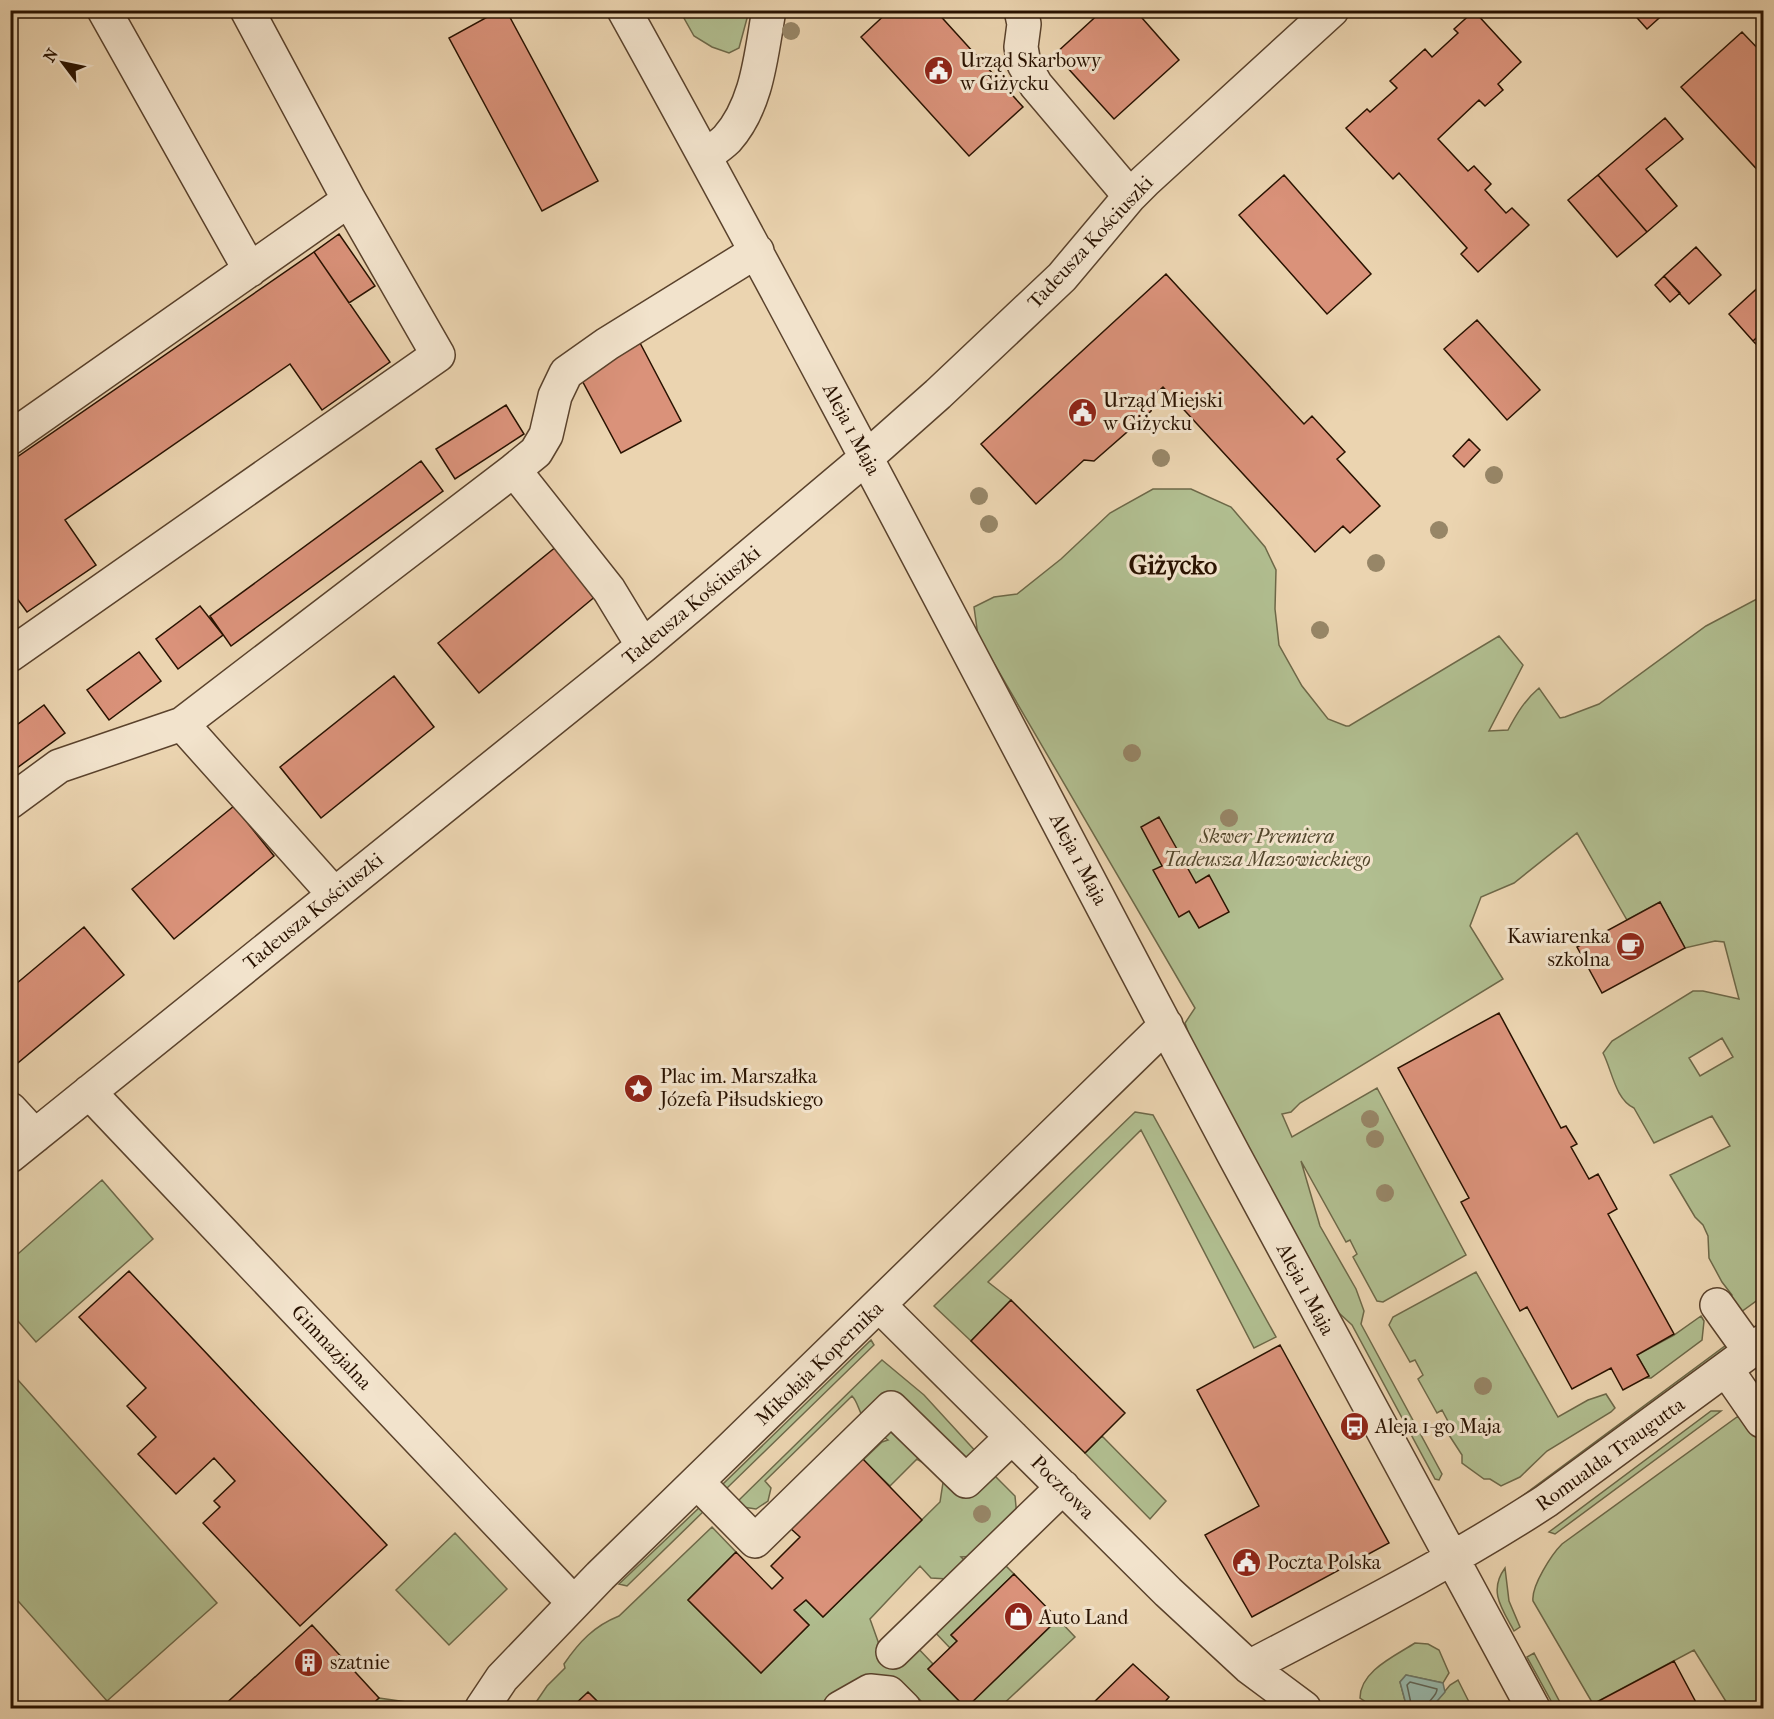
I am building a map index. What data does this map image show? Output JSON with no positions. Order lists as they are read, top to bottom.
{
  "streets": {
    "street": [
      "Tadeusza Kościuszki",
      "Aleja 1 Maja",
      "Gimnazjalna",
      "Mikołaja Kopernika",
      "Romualda Traugutta",
      "Pocztowa"
    ]
  },
  "crossings": [
    ["Tadeusza Kościuszki", "Aleja 1 Maja"],
    ["Tadeusza Kościuszki", "Gimnazjalna"],
    ["Aleja 1 Maja", "Mikołaja Kopernika"],
    ["Aleja 1 Maja", "Romualda Traugutta"],
    ["Gimnazjalna", "Mikołaja Kopernika"],
    ["Mikołaja Kopernika", "Pocztowa"]
  ],
  "districts": ["Giżycko"],
  "parks": ["Skwer Premiera Tadeusza Mazowieckiego"],
  "places": {
    "public building": ["Urząd Skarbowy w Giżycku", "Urząd Miejski w Giżycku", "Poczta Polska"],
    "cafe": ["Kawiarenka szkolna"],
    "place": ["Plac im. Marszałka Józefa Piłsudskiego"],
    "bus stop": ["Aleja 1-go Maja"],
    "shop": ["Auto Land"],
    "building": ["szatnie"]
  },
  "north": "top left"
}
